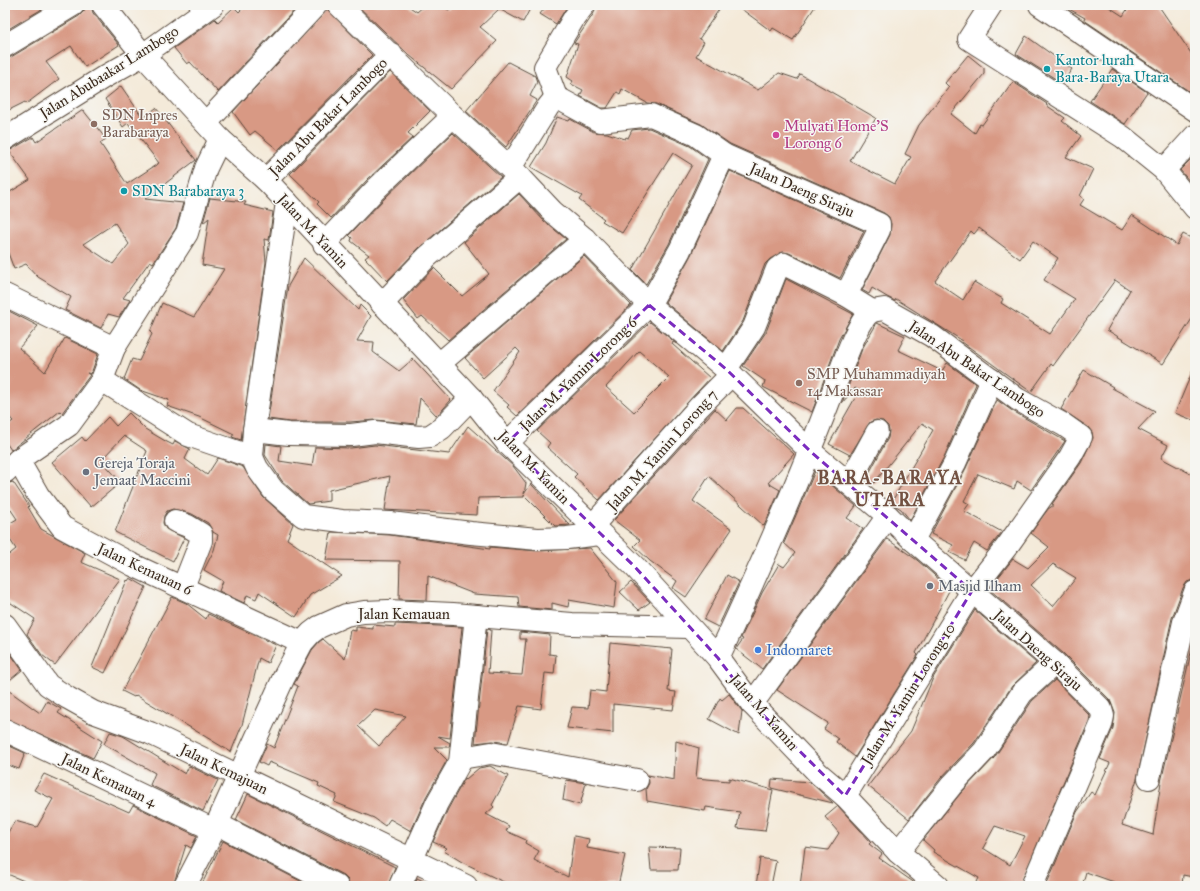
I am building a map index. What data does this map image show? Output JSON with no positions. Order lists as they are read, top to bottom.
{
  "streets": {
    "street": [
      "Jalan Abubaakar Lambogo",
      "Jalan Abu Bakar Lambogo",
      "Jalan Daeng Siraju",
      "Jalan M. Yamin",
      "Jalan M. Yamin Lorong 6",
      "Jalan M. Yamin Lorong 7",
      "Jalan Kemauan 6",
      "Jalan Kemauan",
      "Jalan M. Yamin Lorong 10",
      "Jalan Kemajuan",
      "Jalan Kemauan 4"
    ]
  },
  "crossings": [
    ["Jalan Abubaakar Lambogo", "Jalan M. Yamin"],
    ["Jalan Abu Bakar Lambogo", "Jalan Daeng Siraju"],
    ["Jalan Abu Bakar Lambogo", "Jalan M. Yamin"],
    ["Jalan Abu Bakar Lambogo", "Jalan M. Yamin Lorong 10"],
    ["Jalan Daeng Siraju", "Jalan M. Yamin Lorong 6"],
    ["Jalan Daeng Siraju", "Jalan M. Yamin Lorong 7"],
    ["Jalan Daeng Siraju", "Jalan M. Yamin Lorong 10"],
    ["Jalan M. Yamin", "Jalan M. Yamin Lorong 6"],
    ["Jalan M. Yamin", "Jalan M. Yamin Lorong 7"],
    ["Jalan M. Yamin", "Jalan Kemauan"],
    ["Jalan M. Yamin", "Jalan M. Yamin Lorong 10"],
    ["Jalan Kemauan 6", "Jalan Kemauan"],
    ["Jalan Kemauan", "Jalan Kemajuan"],
    ["Jalan Kemauan", "Jalan Kemauan 4"]
  ],
  "districts": ["BARA-BARAYA UTARA"],
  "places": [
    "Kantor lurah Bara-Baraya Utara",
    "SDN Inpres Barabaraya",
    "Mulyati Home'S Lorong 6",
    "SDN Barabaraya 3",
    "SMP Muhammadiyah 14 Makassar",
    "Gereja Toraja Jemaat Maccini",
    "Masjid Ilham",
    "Indomaret"
  ]
}
